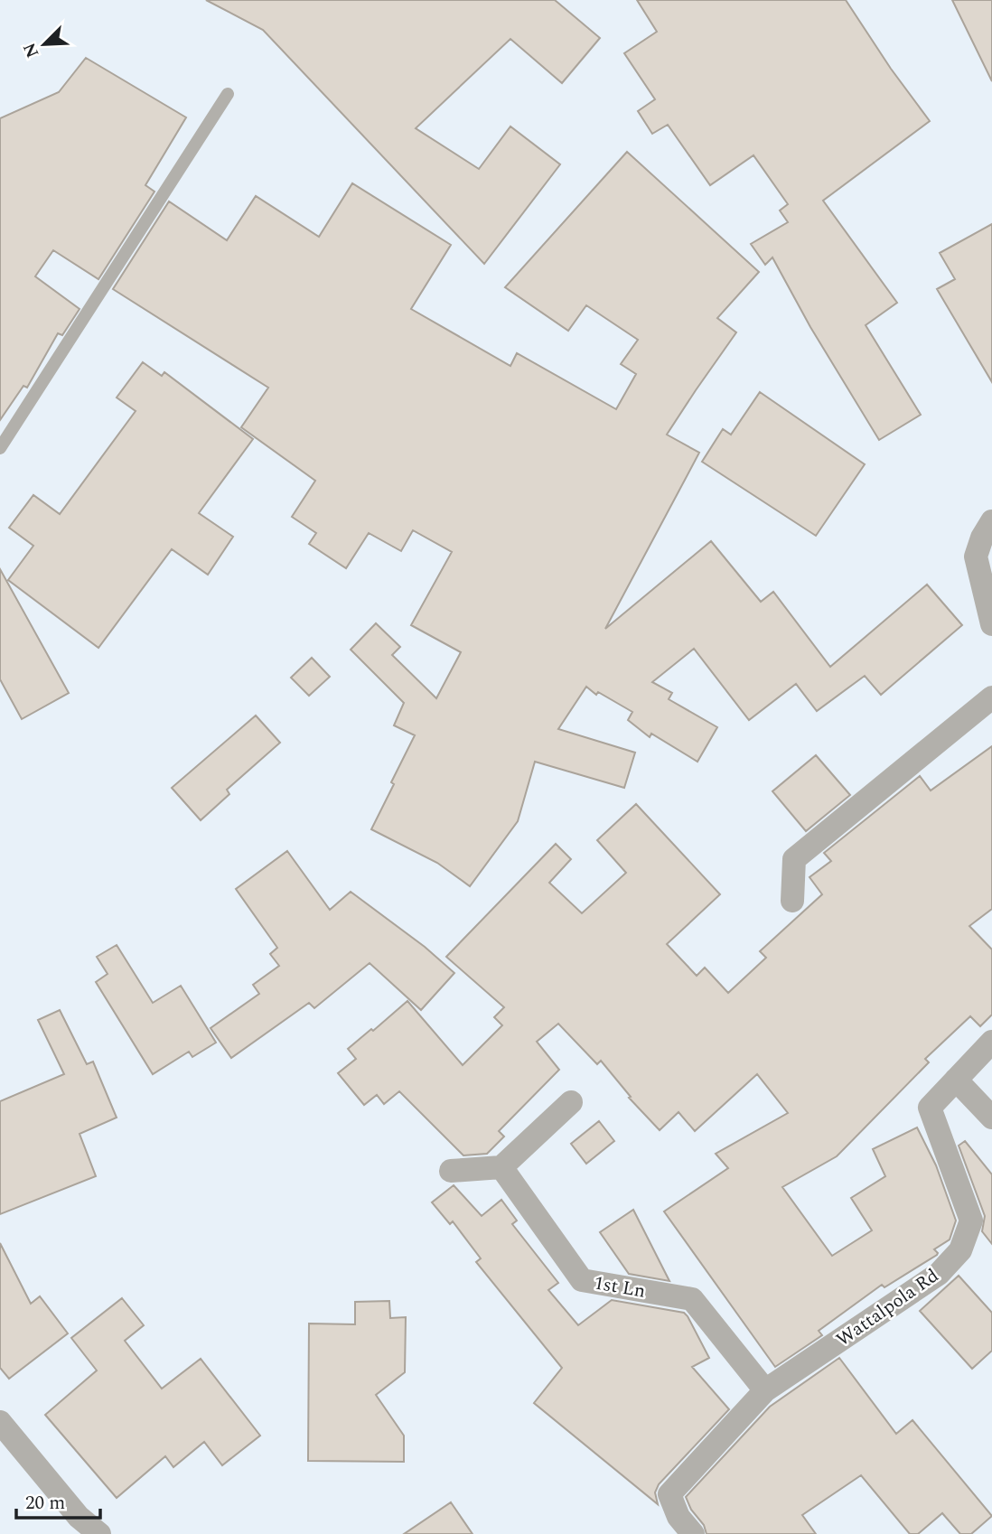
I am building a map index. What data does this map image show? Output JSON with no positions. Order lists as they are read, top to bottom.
{
  "streets": {
    "street": ["1st Ln", "Wattalpola Rd"]
  },
  "crossings": [
    ["1st Ln", "Wattalpola Rd"]
  ],
  "scale_bar": "20 m",
  "north": "bottom left"
}
